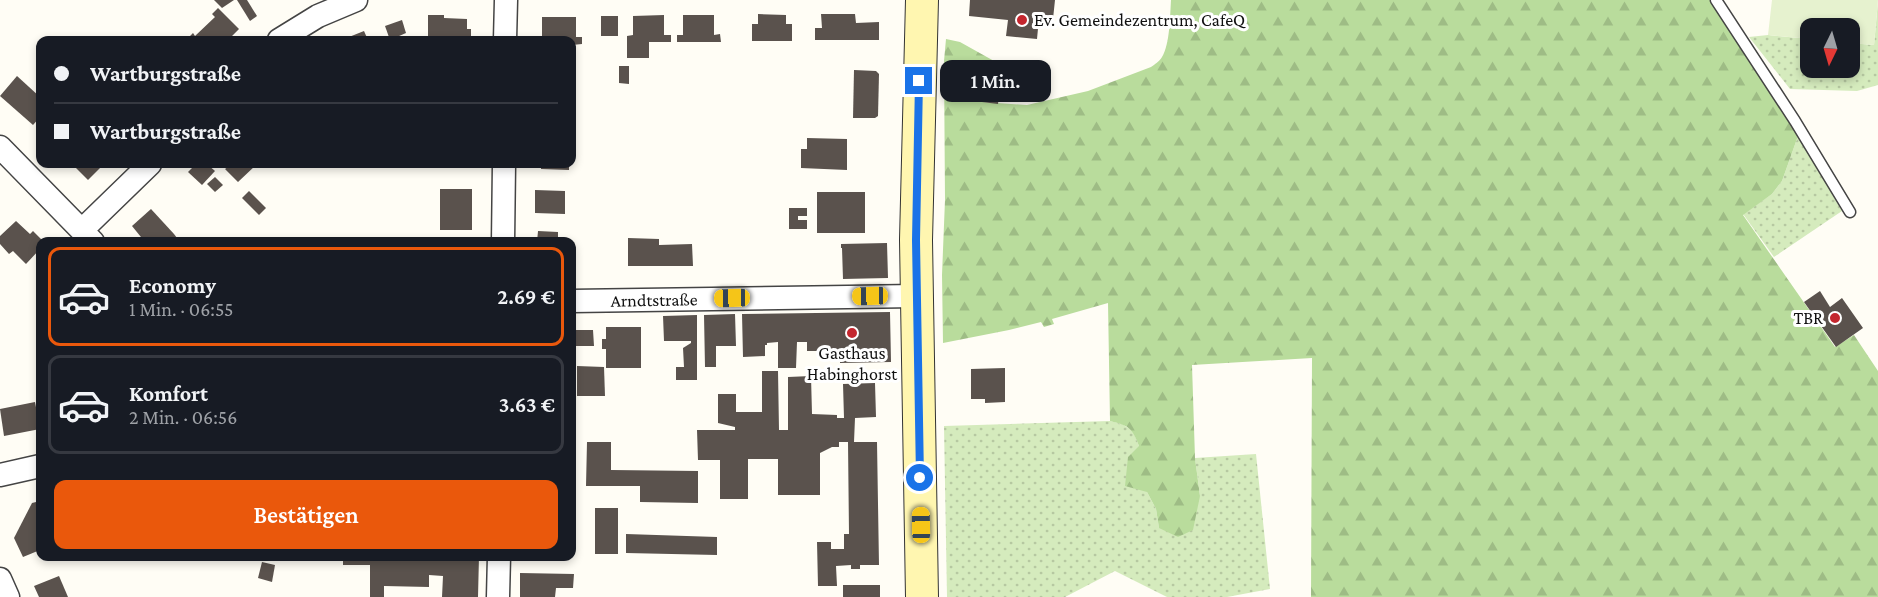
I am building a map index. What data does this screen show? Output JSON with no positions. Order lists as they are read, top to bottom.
{
  "streets": {
    "street": ["Arndtstraße"]
  },
  "places": ["Ev. Gemeindezentrum, CafeQ", "TBR", "Gasthaus Habinghorst"],
  "north": "bottom",
  "page": {
    "banner": ["Wartburgstraße", "Wartburgstraße"],
    "bubble": "1 Min.",
    "list": [
      {
        "name": "Economy",
        "note": "1 Min. · 06:55",
        "value": "2.69 €"
      },
      {
        "name": "Komfort",
        "note": "2 Min. · 06:56",
        "value": "3.63 €"
      }
    ],
    "buttons": "Bestätigen"
  }
}
